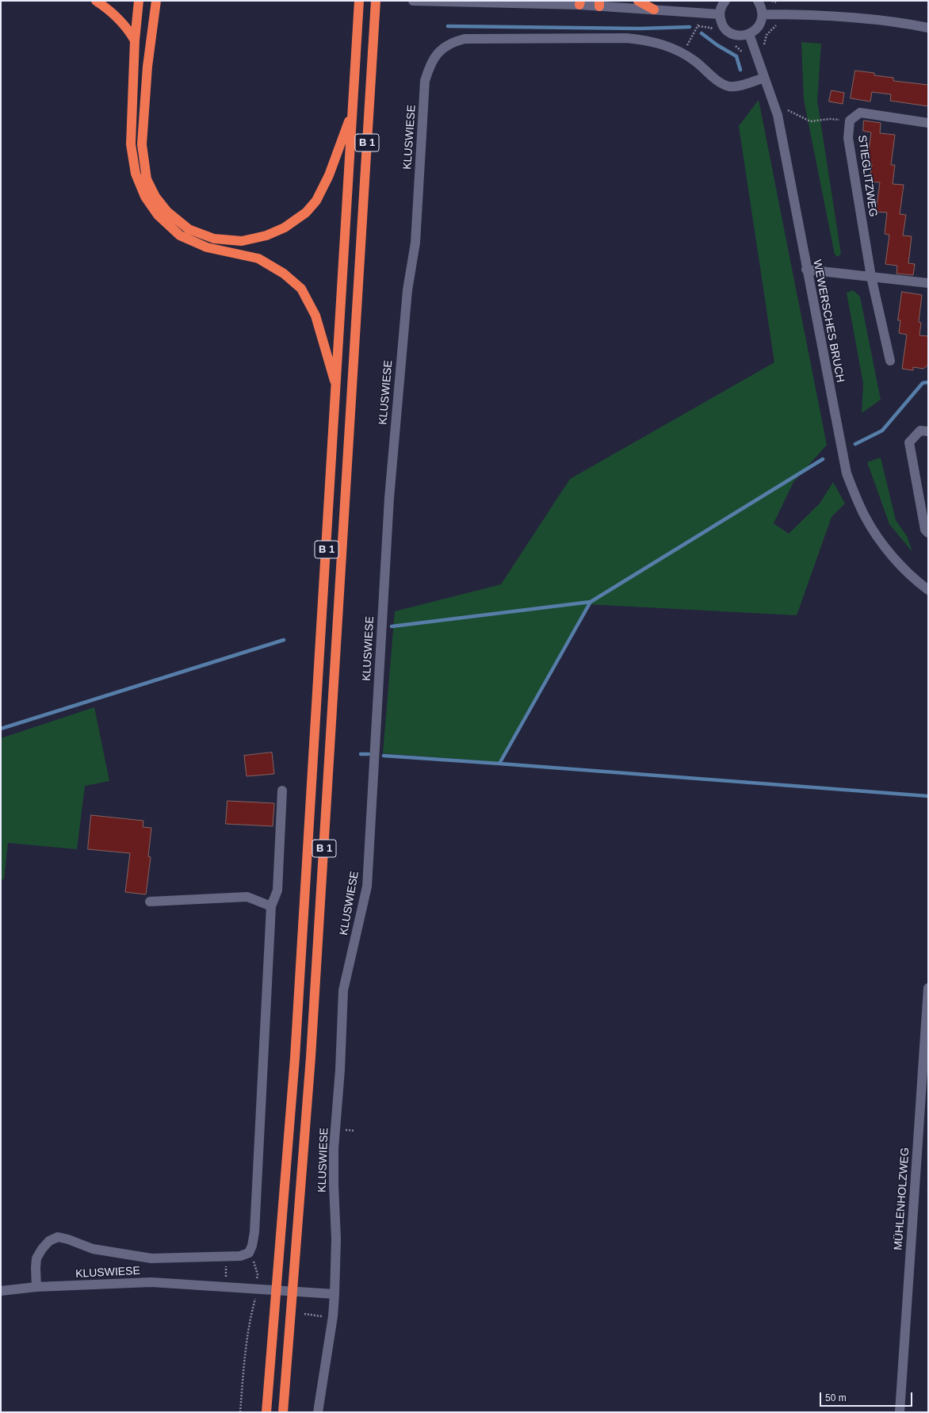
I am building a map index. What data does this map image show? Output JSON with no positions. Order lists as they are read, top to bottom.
{
  "streets": {
    "highway": ["B 1"],
    "street": [
      "KLUSWIESE",
      "STIEGLITZWEG",
      "WEWERSCHES BRUCH",
      "MÜHLENHOLZWEG"
    ]
  },
  "crossings": [
    ["KLUSWIESE", "WEWERSCHES BRUCH"]
  ],
  "scale_bar": "50 m"
}
